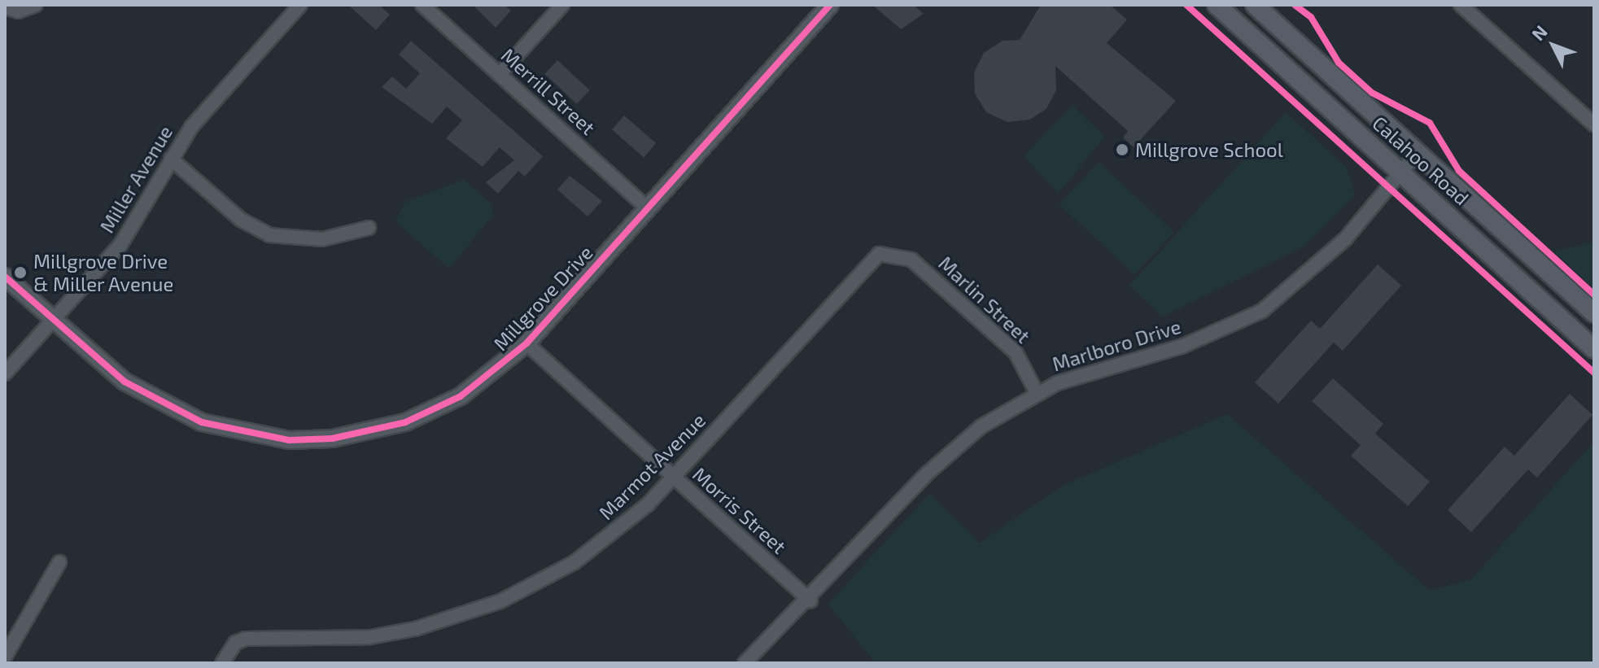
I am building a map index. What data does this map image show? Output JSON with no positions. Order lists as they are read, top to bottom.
{
  "streets": {
    "main road": ["Calahoo Road"],
    "street": [
      "Merrill Street",
      "Miller Avenue",
      "Millgrove Drive",
      "Marlin Street",
      "Marlboro Drive",
      "Marmot Avenue",
      "Morris Street"
    ]
  },
  "crossings": [
    ["Merrill Street", "Millgrove Drive"],
    ["Calahoo Road", "Marlboro Drive"],
    ["Miller Avenue", "Millgrove Drive"],
    ["Millgrove Drive", "Morris Street"],
    ["Marlin Street", "Marlboro Drive"],
    ["Marlin Street", "Marmot Avenue"],
    ["Marlboro Drive", "Morris Street"],
    ["Marmot Avenue", "Morris Street"]
  ],
  "places": ["Millgrove School", "Millgrove Drive & Miller Avenue"],
  "north": "top left"
}
